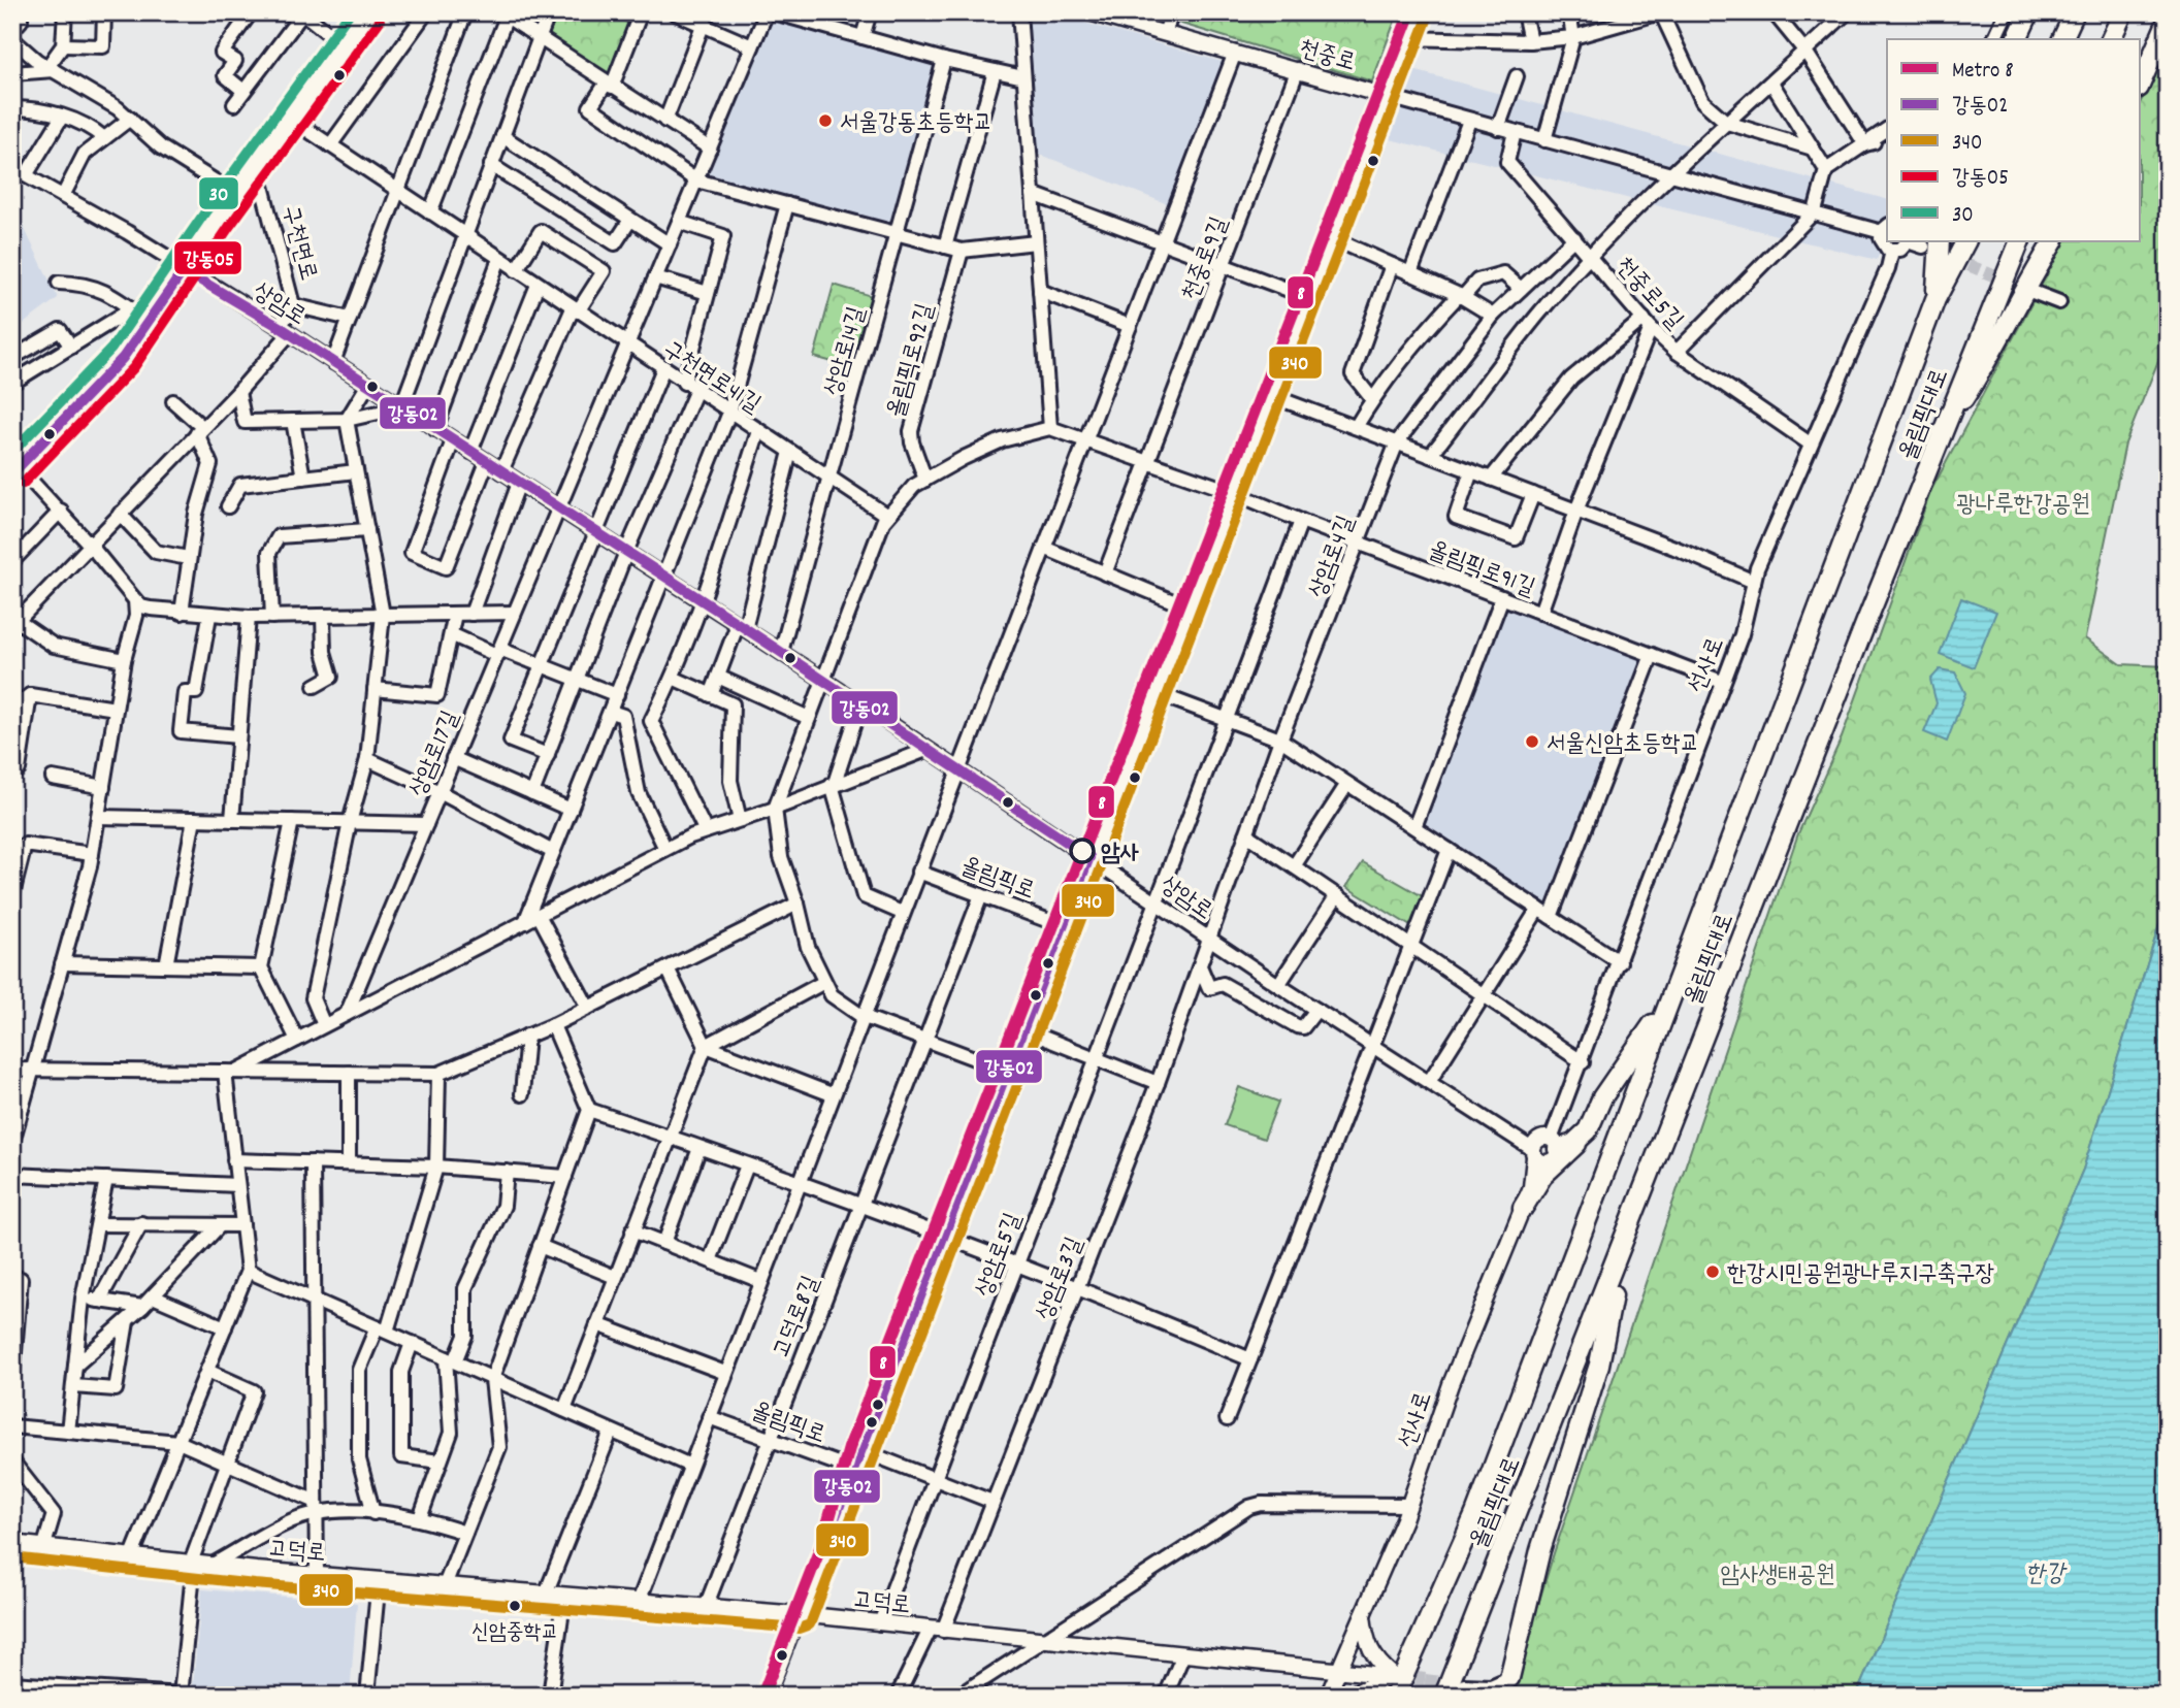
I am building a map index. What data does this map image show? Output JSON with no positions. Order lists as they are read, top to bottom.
{
  "streets": {
    "highway": ["올림픽대로"],
    "main road": ["천중로", "선사로", "고덕로"],
    "street": [
      "구천면로",
      "천중로9길",
      "천중로5길",
      "상암로",
      "상암로14길",
      "올림픽로92길",
      "구천면로41길",
      "상암로4길",
      "올림픽로91길",
      "상암로17길",
      "올림픽로",
      "상암로5길",
      "상암로3길",
      "고덕로8길"
    ]
  },
  "crossings": [
    ["천중로", "천중로9길"],
    ["천중로", "천중로5길"],
    ["구천면로", "상암로"],
    ["천중로5길", "상암로4길"],
    ["천중로5길", "선사로"],
    ["상암로", "상암로14길"],
    ["상암로", "상암로4길"],
    ["상암로", "선사로"],
    ["상암로", "상암로17길"],
    ["상암로", "상암로5길"],
    ["상암로", "상암로3길"],
    ["상암로14길", "구천면로41길"],
    ["구천면로41길", "상암로17길"],
    ["상암로4길", "올림픽로91길"],
    ["상암로4길", "상암로3길"],
    ["올림픽로91길", "선사로"],
    ["올림픽로91길", "상암로5길"],
    ["선사로", "고덕로"],
    ["올림픽로", "고덕로8길"],
    ["상암로5길", "고덕로"],
    ["상암로3길", "고덕로"],
    ["고덕로8길", "고덕로"]
  ],
  "water": ["한강"],
  "parks": ["광나루한강공원", "암사생태공원"],
  "places": [
    "서울강동초등학교",
    "서울신암초등학교",
    "암사",
    "한강시민공원광나루지구축구장",
    "신암중학교"
  ],
  "lines": [
    "metro line 8",
    "transit line 30",
    "transit line 340",
    "transit line 강동05",
    "transit line 강동02"
  ],
  "legend": [
    "Metro 8",
    "강동02",
    "340",
    "강동05",
    "30"
  ]
}
